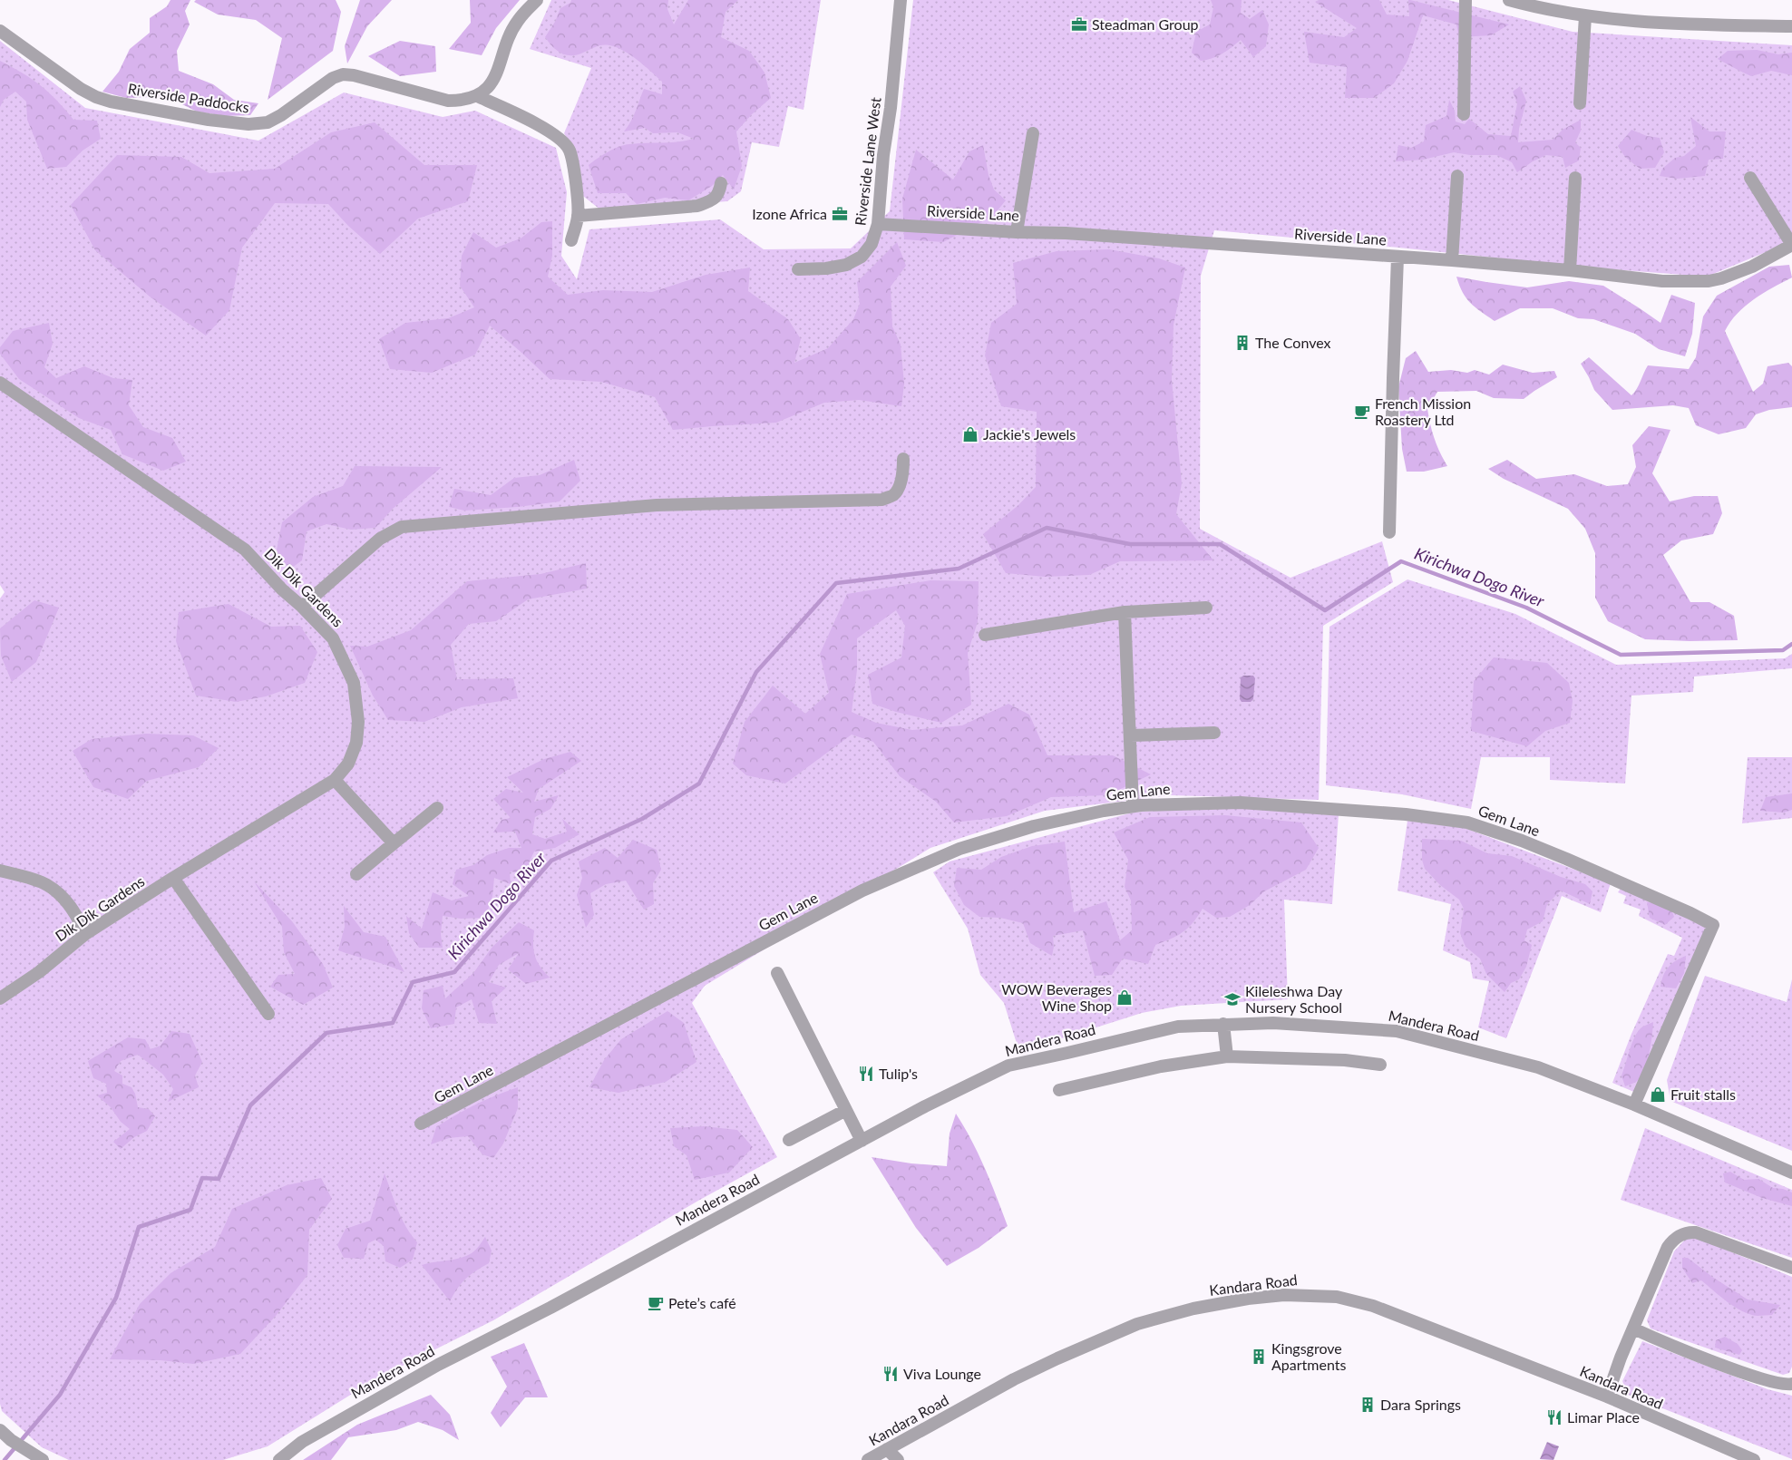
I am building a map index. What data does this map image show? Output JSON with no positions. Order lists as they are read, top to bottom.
{
  "streets": {
    "street": [
      "Riverside Paddocks",
      "Riverside Lane West",
      "Riverside Lane",
      "Dik Dik Gardens",
      "Gem Lane",
      "Mandera Road",
      "Kandara Road"
    ]
  },
  "crossings": [
    ["Riverside Lane West", "Riverside Lane"],
    ["Gem Lane", "Mandera Road"]
  ],
  "water": ["Kirichwa Dogo River"],
  "places": {
    "office": ["Steadman Group", "Izone Africa"],
    "building": ["The Convex", "Kingsgrove Apartments", "Dara Springs"],
    "cafe": ["French Mission Roastery Ltd", "Pete’s café"],
    "shop": ["Jackie's Jewels", "WOW Beverages Wine Shop", "Fruit stalls"],
    "school or university": ["Kileleshwa Day Nursery School"],
    "restaurant": ["Tulip's", "Viva Lounge", "Limar Place"]
  }
}
